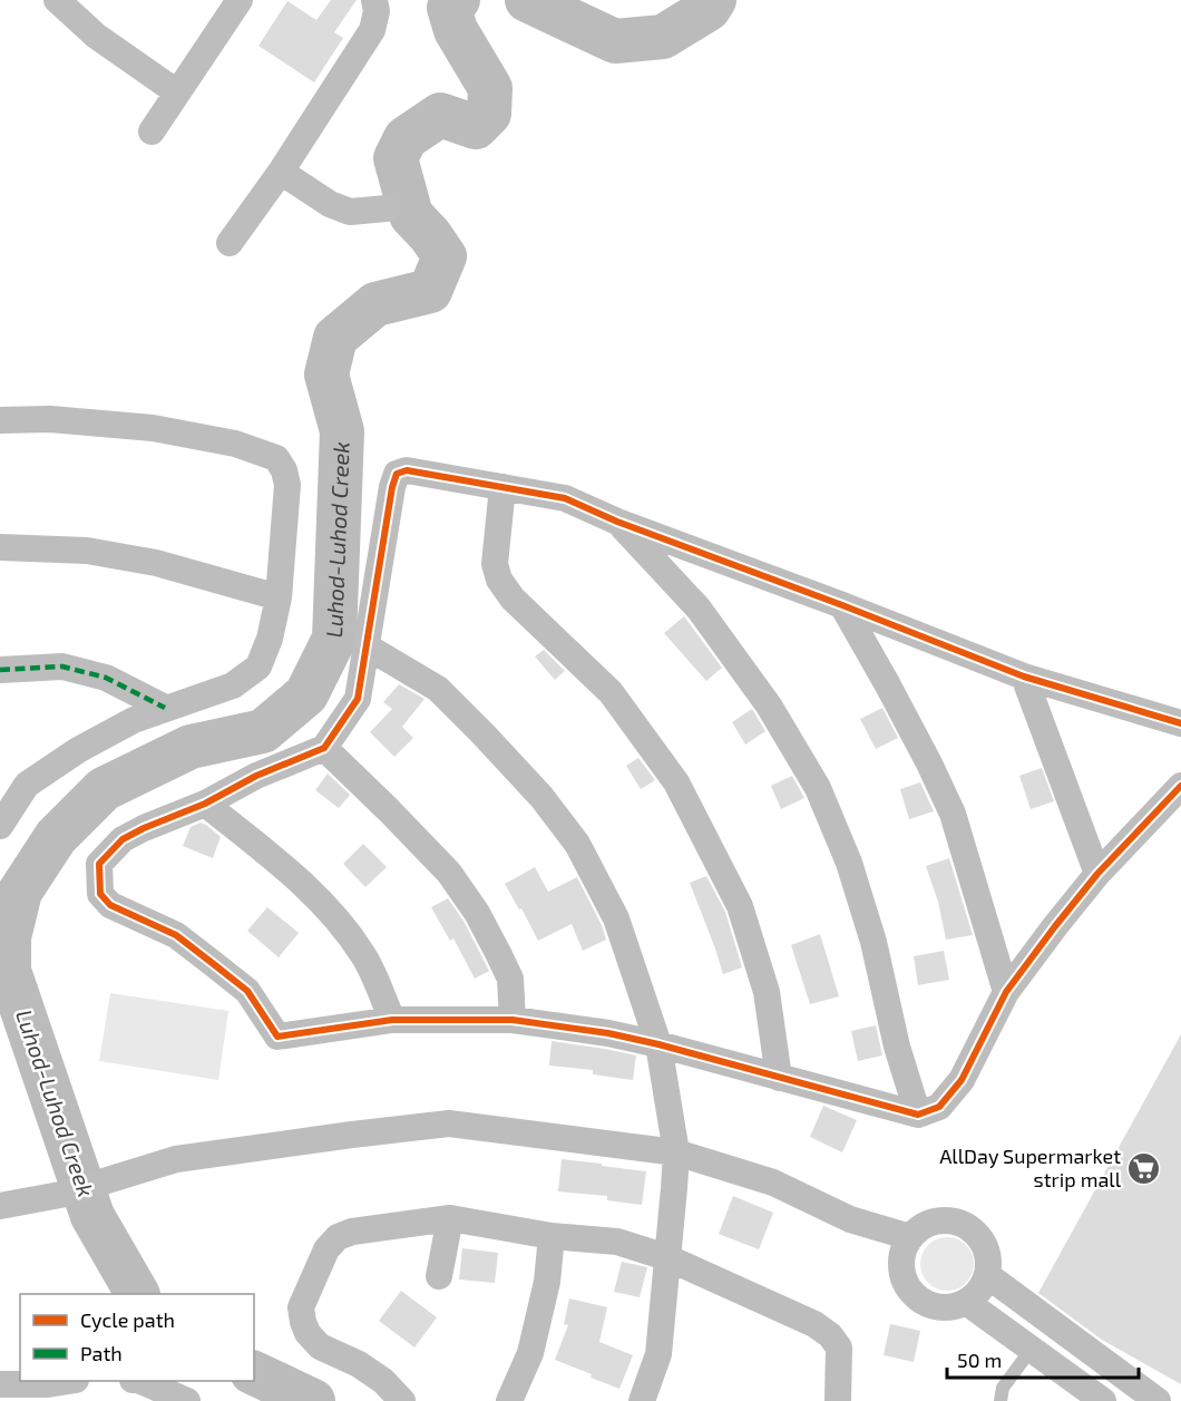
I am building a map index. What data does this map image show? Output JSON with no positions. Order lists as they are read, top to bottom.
{
  "water": ["Luhod-Luhod Creek"],
  "places": {
    "supermarket": ["AllDay Supermarket strip mall"]
  },
  "legend": ["Cycle path", "Path"],
  "scale_bar": "50 m"
}
